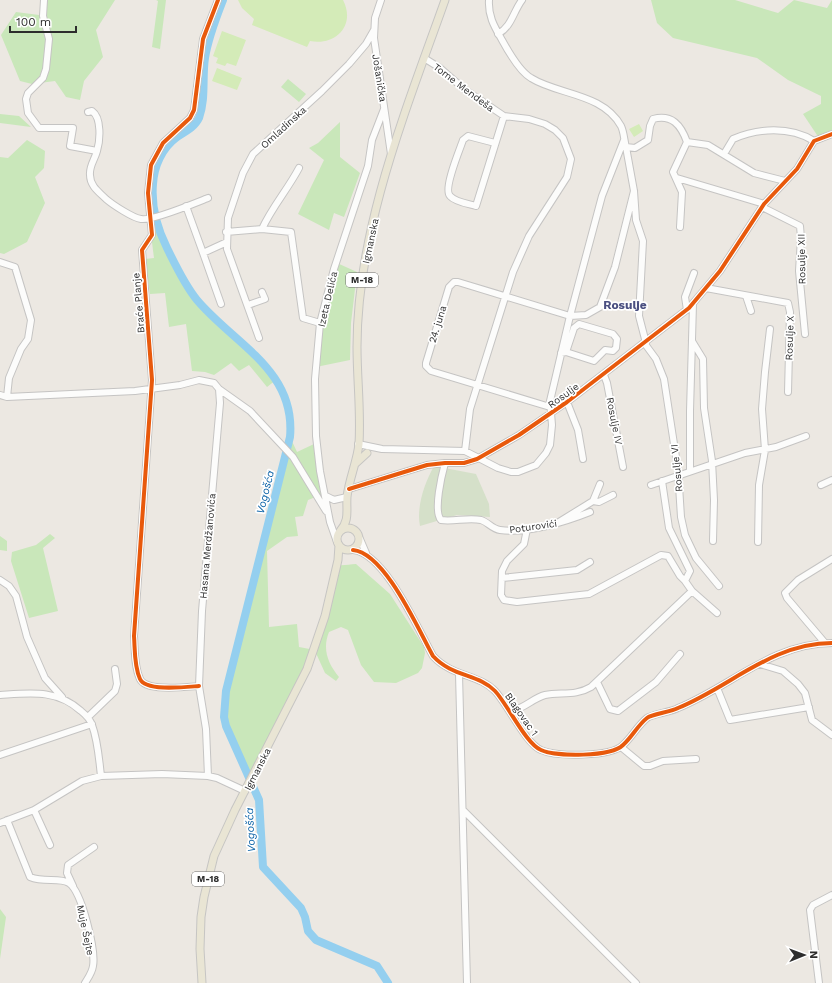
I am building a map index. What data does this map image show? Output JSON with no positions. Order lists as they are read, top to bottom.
{
  "streets": {
    "main road": ["Igmanska", "M-18"],
    "street": [
      "Jošanička",
      "Tome Mendeša",
      "Omladinska",
      "Rosulje XII",
      "Izeta Delića",
      "Braće Planje",
      "24. juna",
      "Rosulje X",
      "Rosulje",
      "Rosulje IV",
      "Rosulje VI",
      "Poturovići",
      "Hasana Merdžanovića",
      "Blagovac 1",
      "Muje Šejte"
    ]
  },
  "crossings": [
    ["Jošanička", "Omladinska"],
    ["Jošanička", "Igmanska"],
    ["Jošanička", "Izeta Delića"],
    ["Tome Mendeša", "Igmanska"],
    ["Tome Mendeša", "24. juna"],
    ["Igmanska", "M-18"],
    ["Igmanska", "Rosulje"],
    ["Igmanska", "Blagovac 1"],
    ["Rosulje XII", "Rosulje"],
    ["M-18", "Blagovac 1"],
    ["Braće Planje", "Hasana Merdžanovića"],
    ["Rosulje X", "Rosulje"],
    ["Rosulje", "Rosulje IV"],
    ["Rosulje", "Rosulje VI"],
    ["Rosulje", "Poturovići"]
  ],
  "districts": ["Rosulje"],
  "water": ["Vogošća"],
  "scale_bar": "100 m",
  "north": "right"
}
